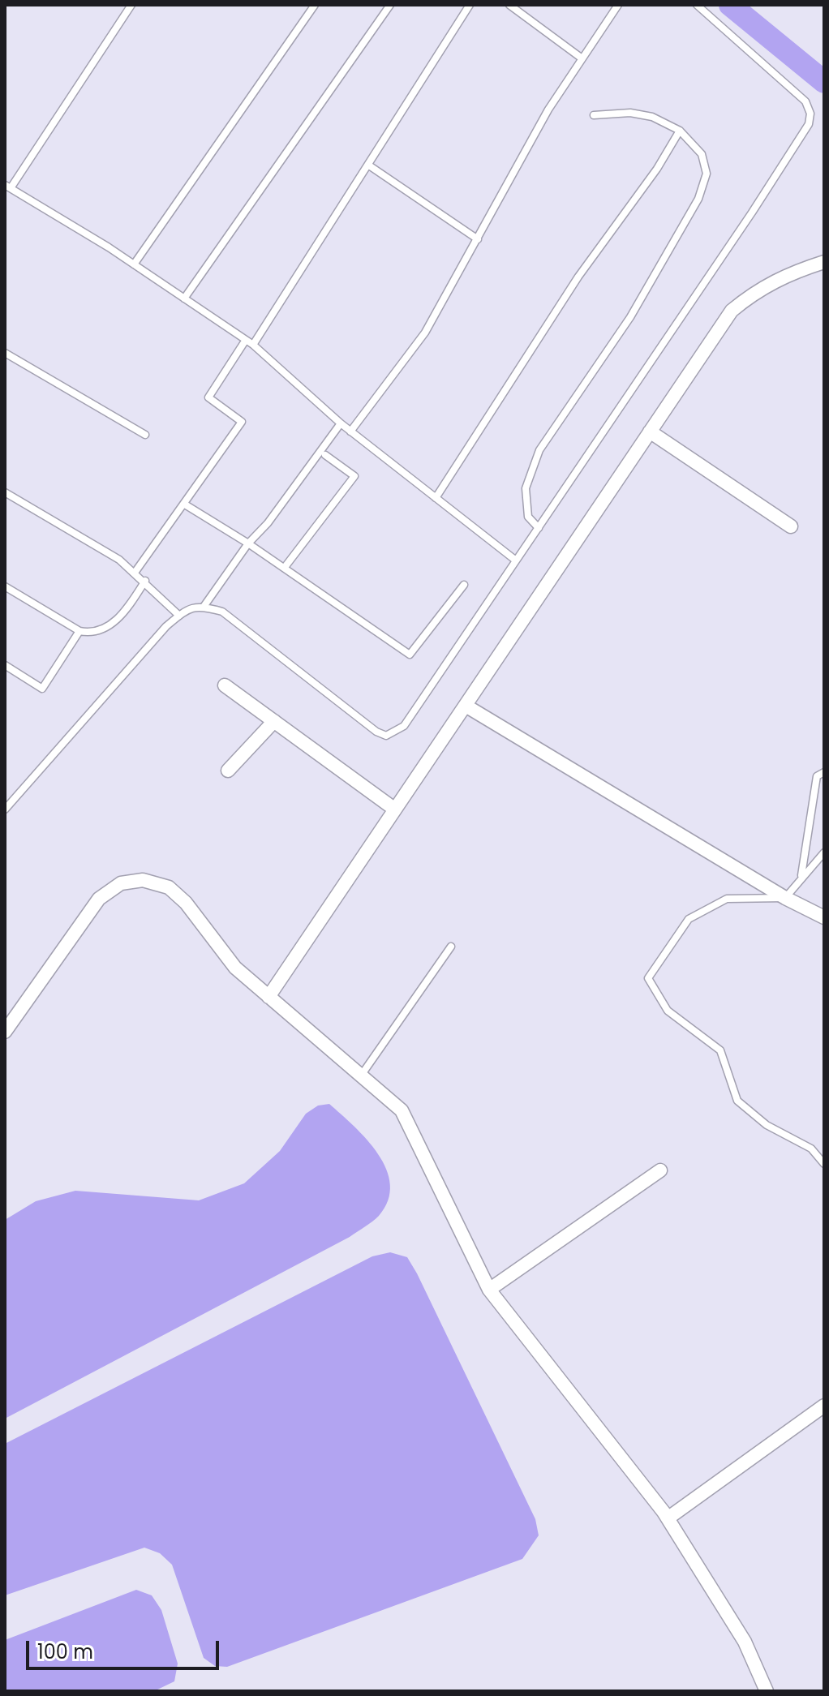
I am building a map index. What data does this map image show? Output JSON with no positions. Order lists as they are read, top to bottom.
{
  "scale_bar": "100 m"
}
